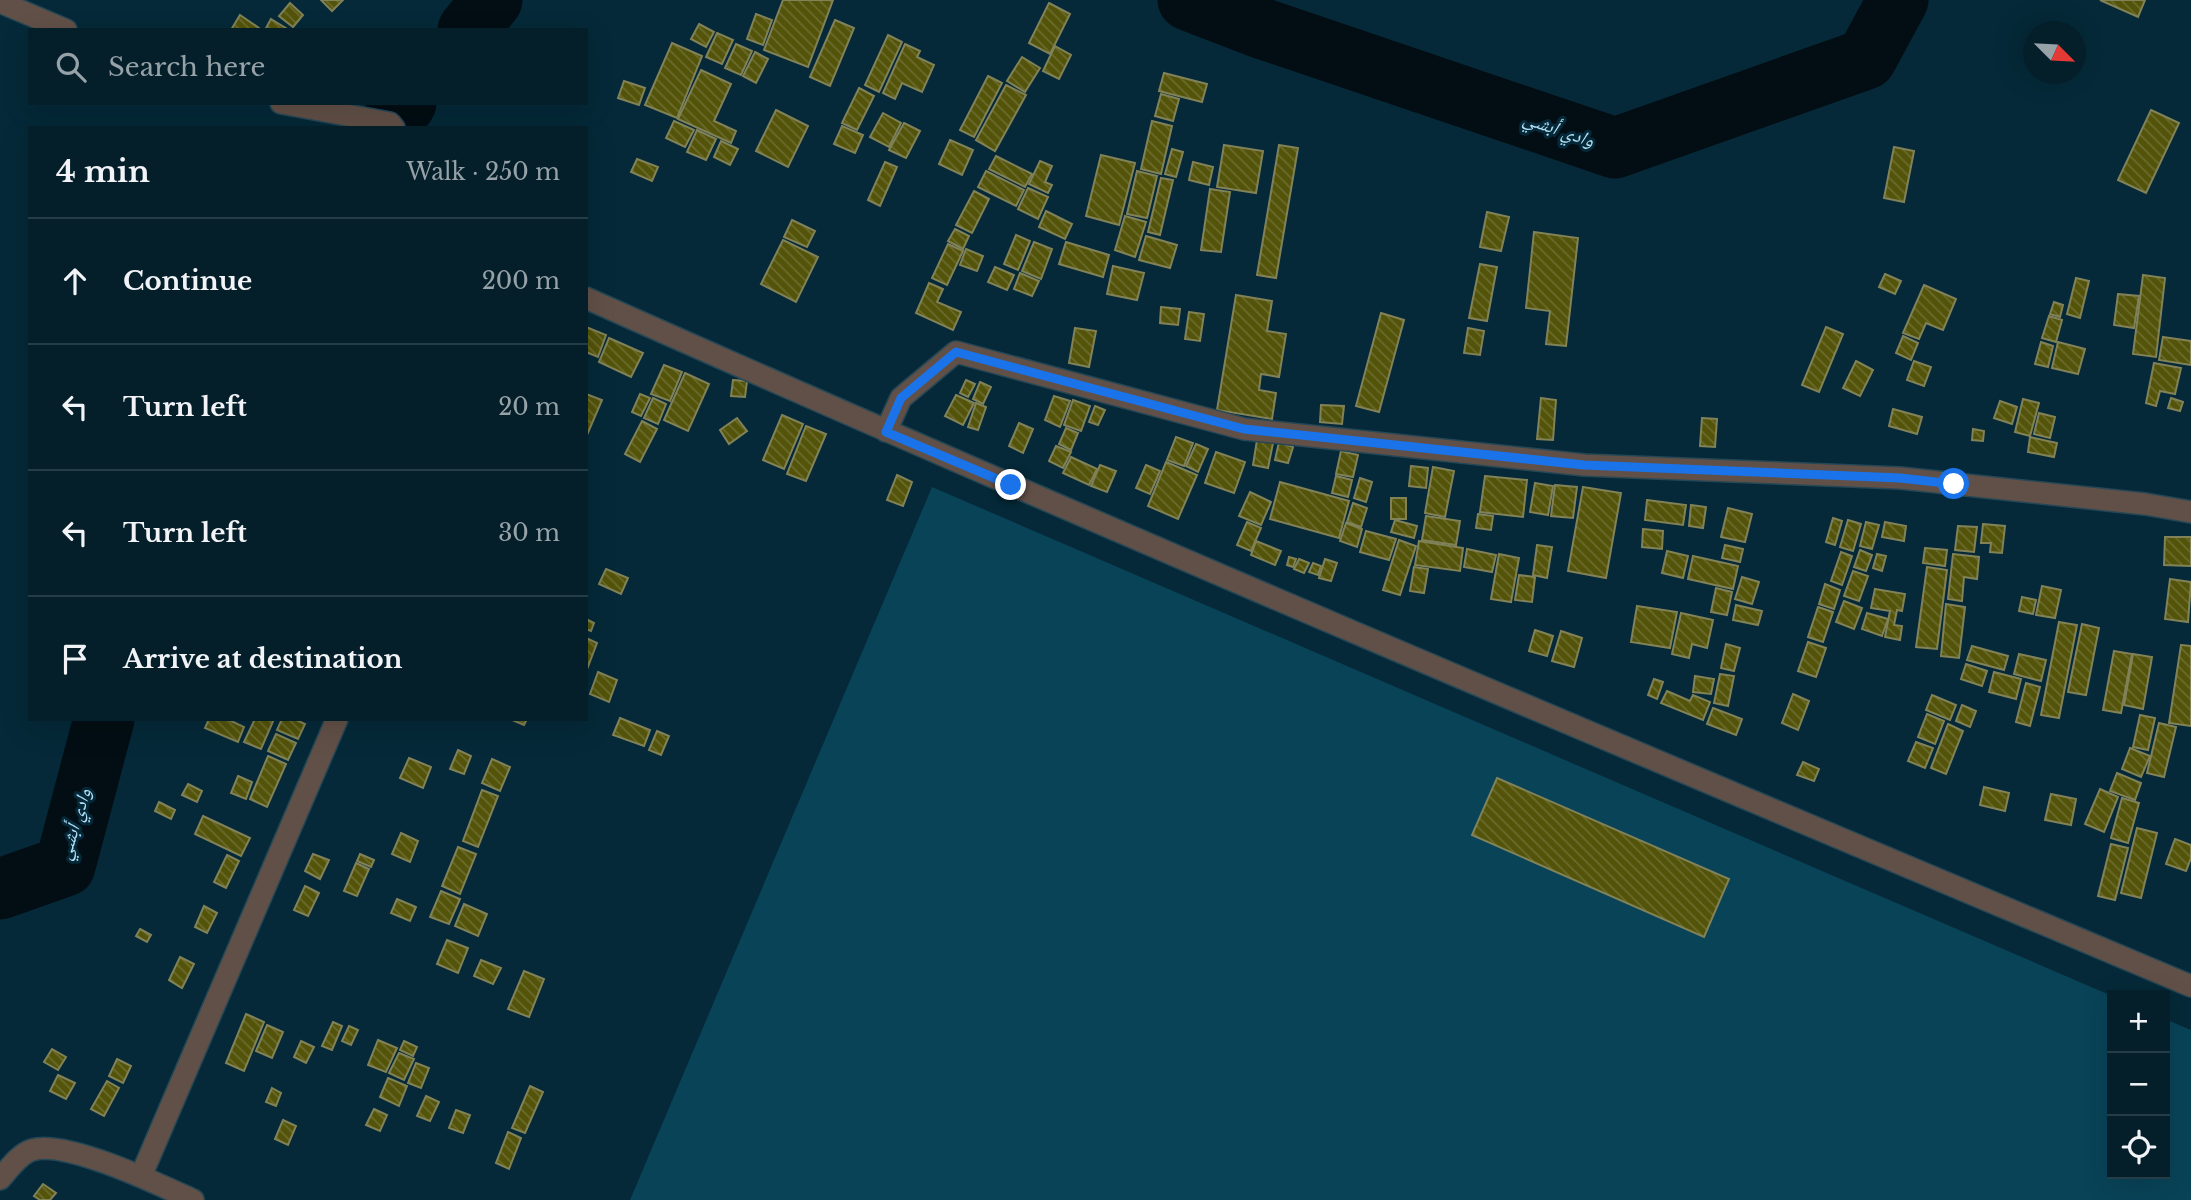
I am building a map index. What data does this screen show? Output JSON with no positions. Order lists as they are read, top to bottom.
{
  "water": ["وادي أبشي"],
  "north": "bottom right",
  "page": {
    "search": "Search here",
    "heading": ["4 min", "Walk · 250 m"],
    "list": [
      ["Continue", "200 m"],
      ["Turn left", "20 m"],
      ["Turn left", "30 m"],
      "Arrive at destination"
    ],
    "map_buttons": ["+", "−"]
  }
}
